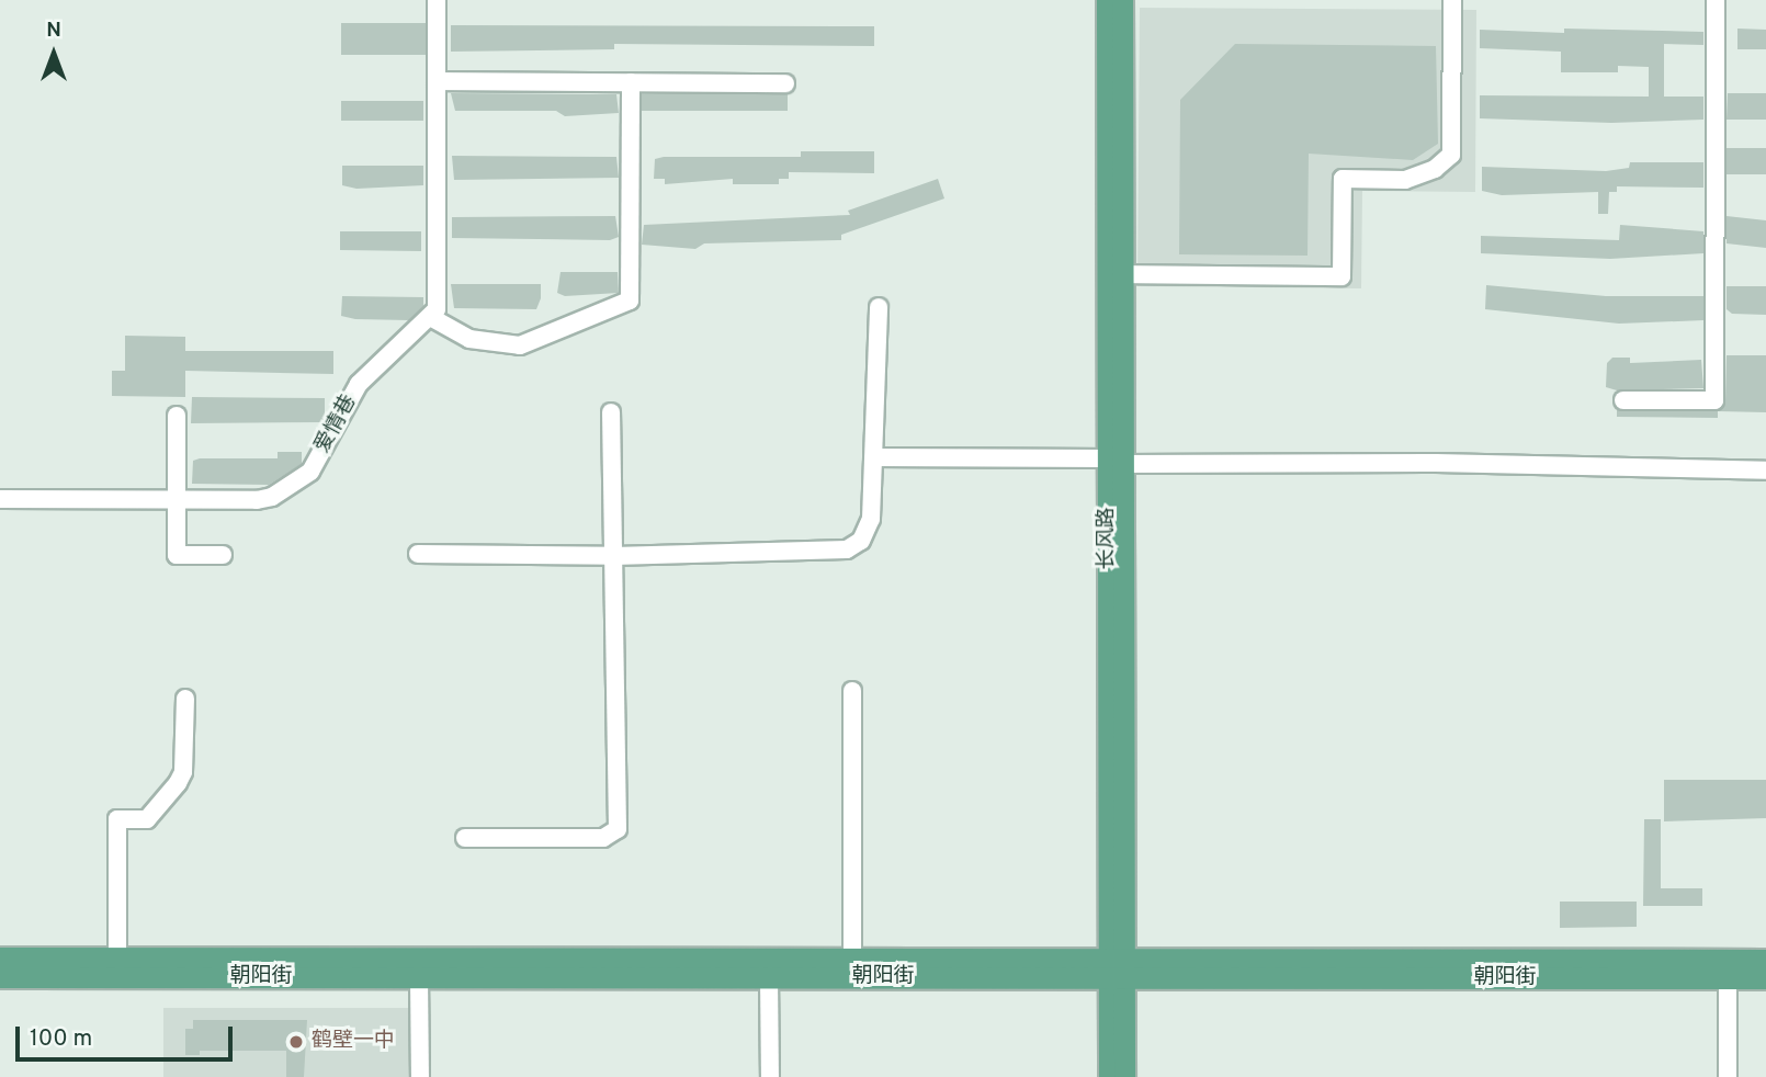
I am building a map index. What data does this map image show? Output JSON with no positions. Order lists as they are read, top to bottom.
{
  "streets": {
    "main road": ["长风路", "朝阳街"],
    "street": ["爱情巷"]
  },
  "crossings": [
    ["长风路", "朝阳街"]
  ],
  "places": ["鹤壁一中"],
  "scale_bar": "100 m",
  "north": "top"
}
